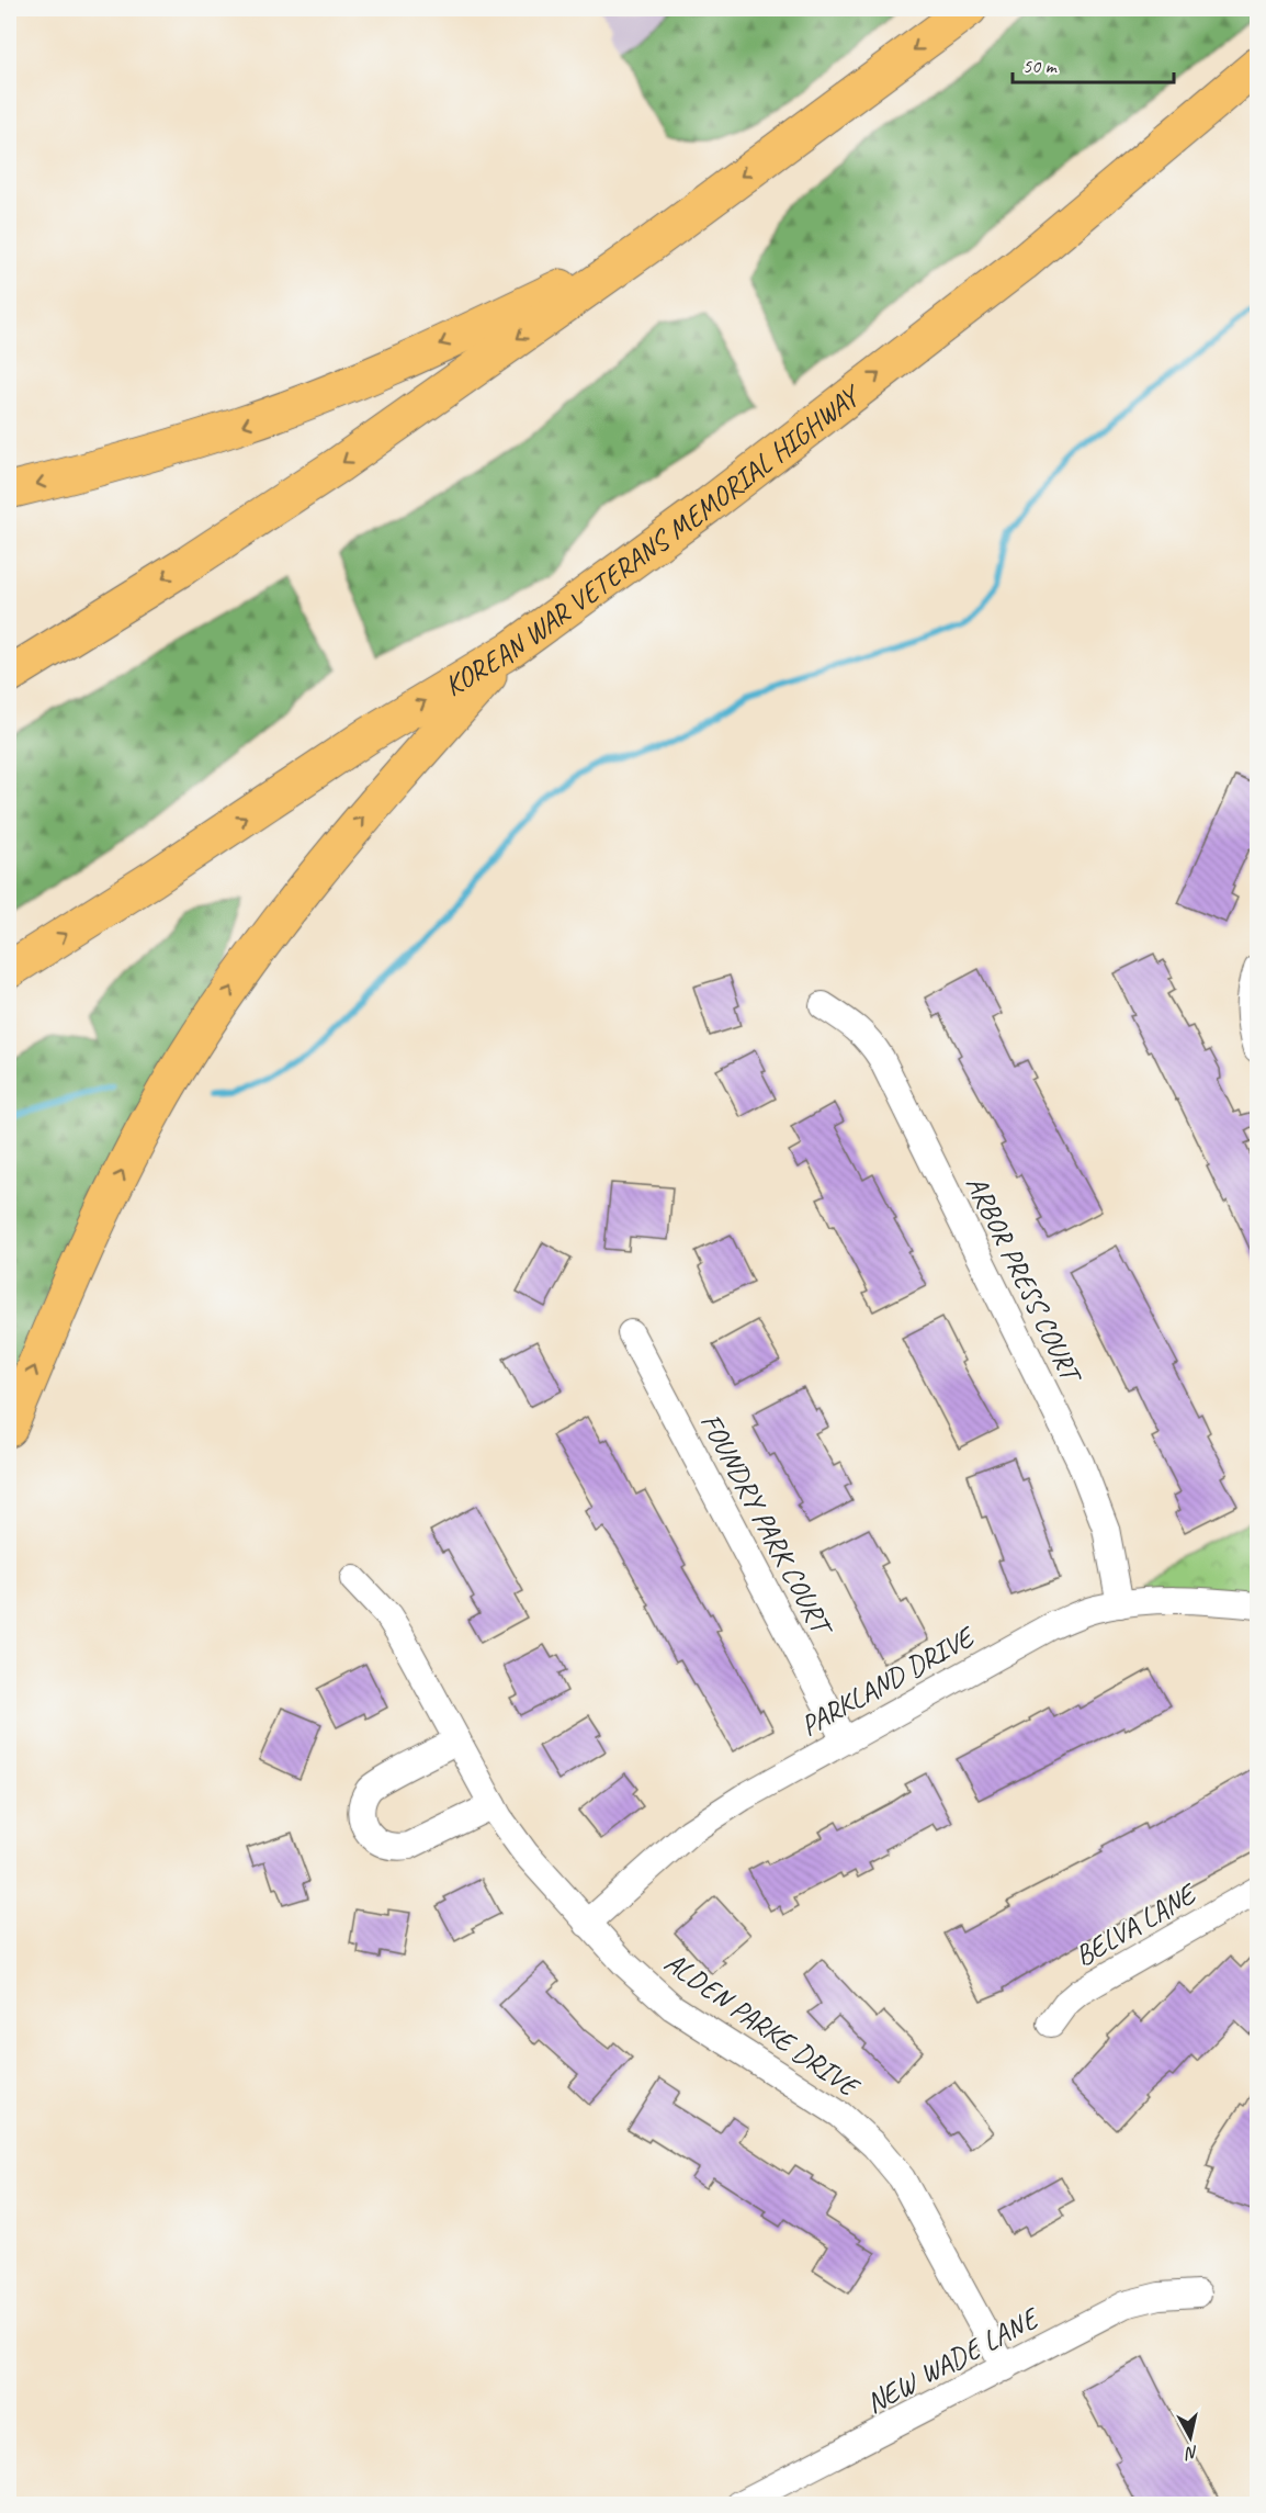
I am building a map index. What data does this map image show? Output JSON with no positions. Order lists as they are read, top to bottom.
{
  "streets": {
    "highway": ["KOREAN WAR VETERANS MEMORIAL HIGHWAY"],
    "street": [
      "ARBOR PRESS COURT",
      "FOUNDRY PARK COURT",
      "PARKLAND DRIVE",
      "BELVA LANE",
      "ALDEN PARKE DRIVE",
      "NEW WADE LANE"
    ]
  },
  "crossings": [
    ["ARBOR PRESS COURT", "PARKLAND DRIVE"],
    ["FOUNDRY PARK COURT", "PARKLAND DRIVE"],
    ["PARKLAND DRIVE", "ALDEN PARKE DRIVE"],
    ["ALDEN PARKE DRIVE", "NEW WADE LANE"]
  ],
  "scale_bar": "50 m",
  "north": "bottom"
}
